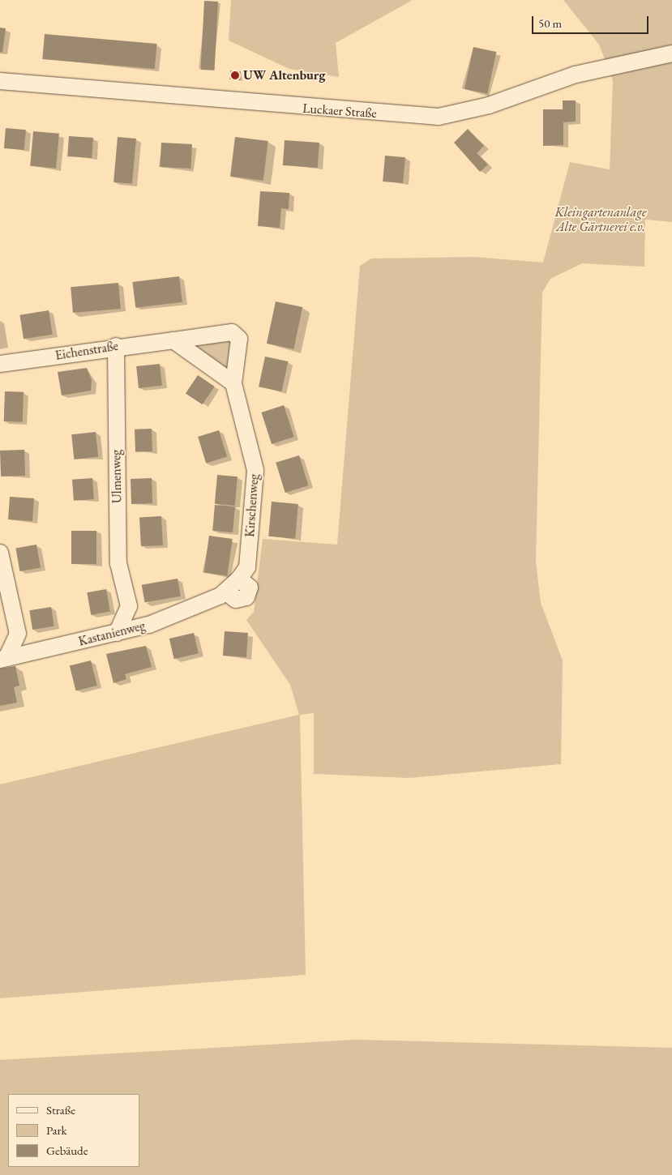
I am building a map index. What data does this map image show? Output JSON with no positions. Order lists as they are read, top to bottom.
{
  "streets": {
    "street": [
      "Luckaer Straße",
      "Eichenstraße",
      "Ulmenweg",
      "Kirschenweg",
      "Kastanienweg"
    ]
  },
  "crossings": [
    ["Eichenstraße", "Ulmenweg"],
    ["Eichenstraße", "Kirschenweg"],
    ["Kirschenweg", "Kastanienweg"]
  ],
  "parks": ["Kleingartenanlage Alte Gärtnerei e.v."],
  "places": ["UW Altenburg"],
  "legend": ["Straße", "Park", "Gebäude"],
  "scale_bar": "50 m"
}
